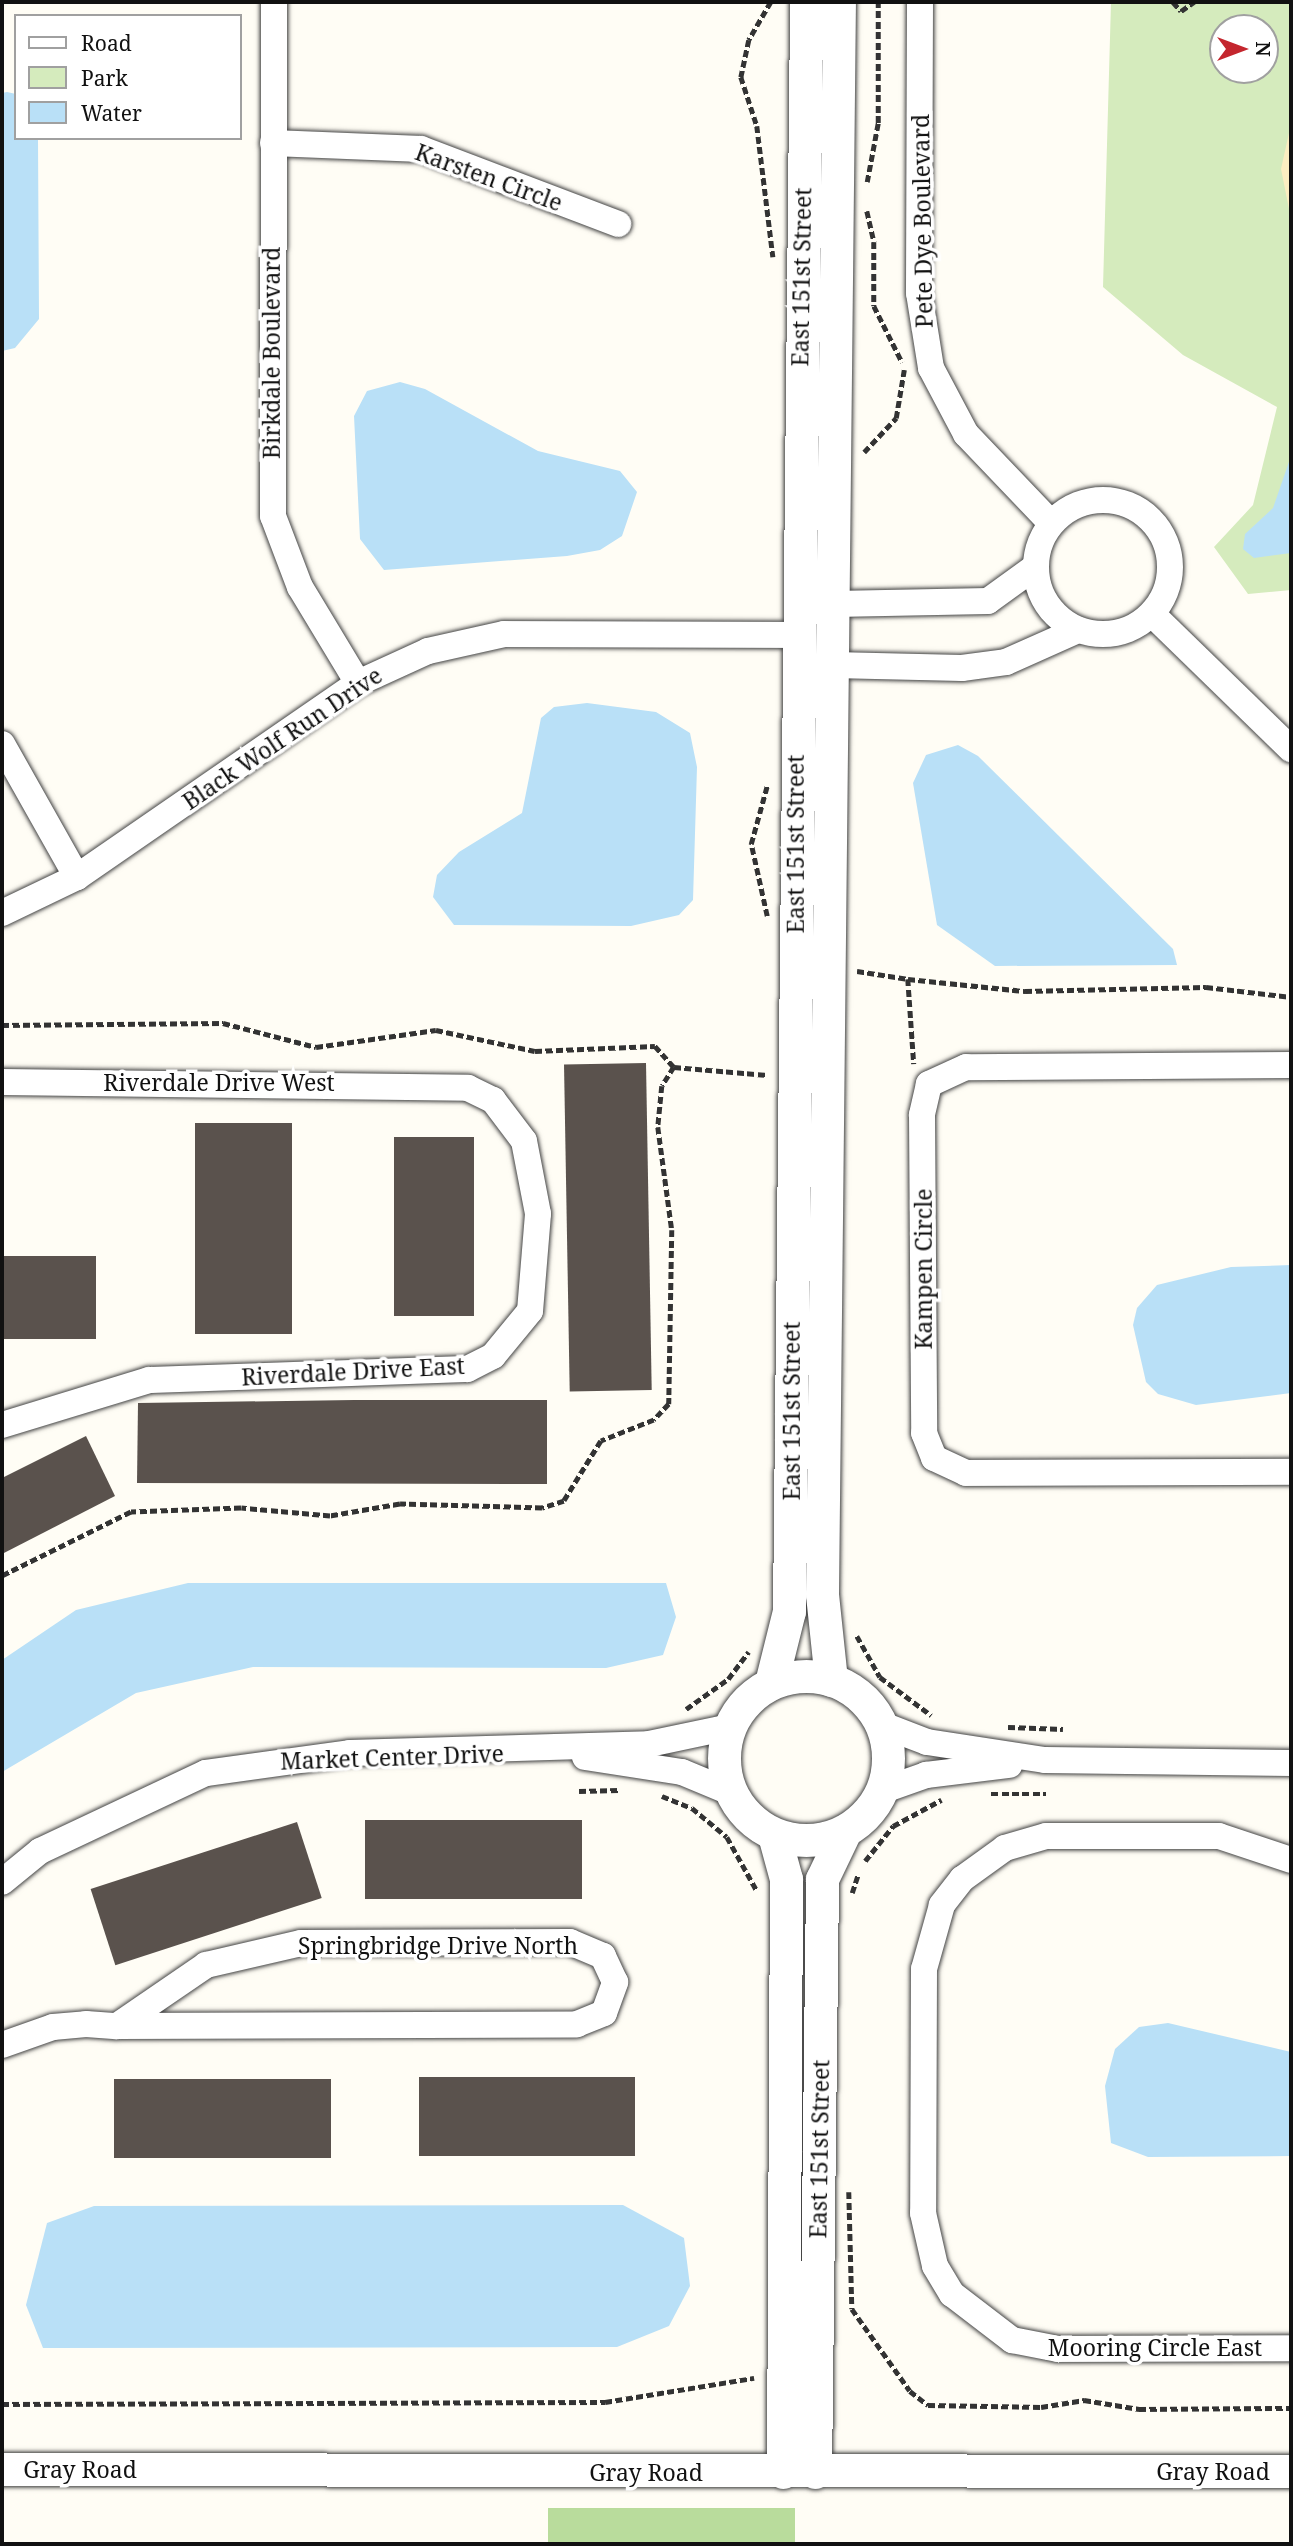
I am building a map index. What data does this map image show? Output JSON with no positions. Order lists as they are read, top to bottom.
{
  "streets": {
    "street": [
      "Karsten Circle",
      "Pete Dye Boulevard",
      "East 151st Street",
      "Birkdale Boulevard",
      "Black Wolf Run Drive",
      "Riverdale Drive West",
      "Kampen Circle",
      "Riverdale Drive East",
      "Market Center Drive",
      "Springbridge Drive North",
      "Mooring Circle East",
      "Gray Road"
    ]
  },
  "crossings": [
    ["Karsten Circle", "Birkdale Boulevard"],
    ["East 151st Street", "Black Wolf Run Drive"],
    ["East 151st Street", "Market Center Drive"],
    ["East 151st Street", "Gray Road"],
    ["Birkdale Boulevard", "Black Wolf Run Drive"],
    ["Riverdale Drive West", "Riverdale Drive East"]
  ],
  "legend": ["Road", "Park", "Water"],
  "north": "right"
}
